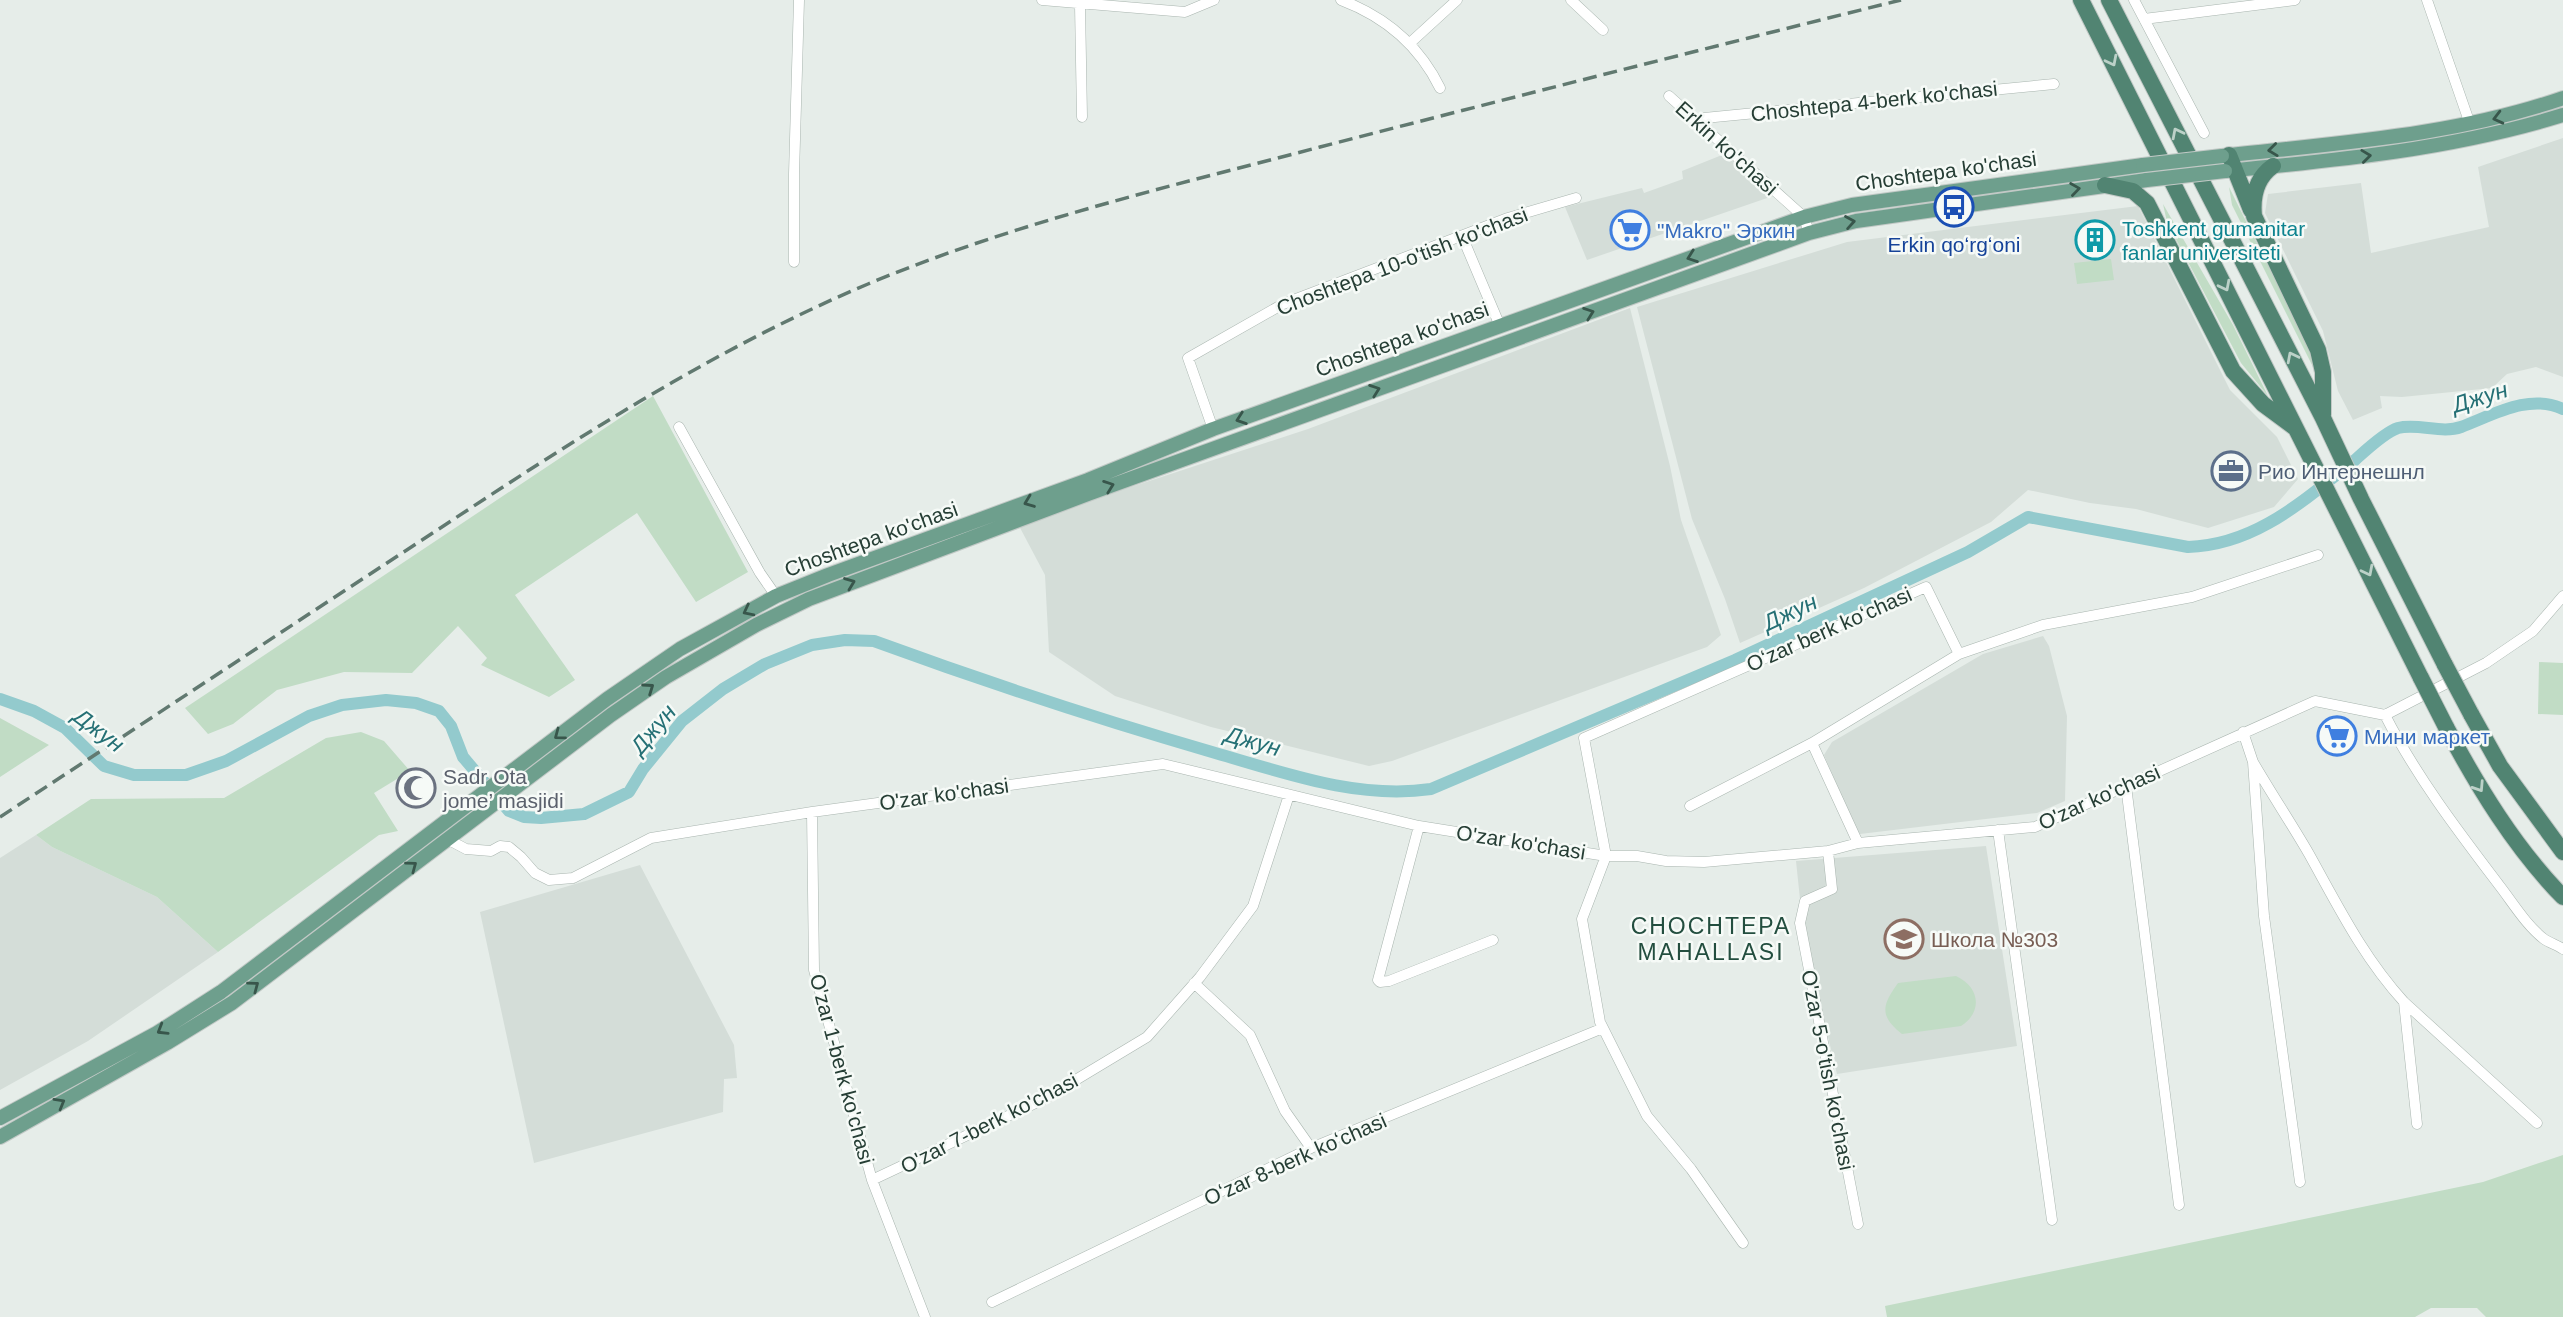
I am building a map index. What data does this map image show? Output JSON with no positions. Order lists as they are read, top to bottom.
{
  "streets": {
    "main road": ["Choshtepa ko'chasi"],
    "street": [
      "Choshtepa 4-berk ko'chasi",
      "Erkin ko'chasi",
      "Choshtepa 10-o'tish ko'chasi",
      "Oʻzar berk koʻchasi",
      "O'zar ko'chasi",
      "O'zar 1-berk ko'chasi",
      "O'zar 5-o'tish ko'chasi",
      "O'zar 7-berk ko'chasi",
      "Oʻzar 8-berk koʻchasi"
    ]
  },
  "crossings": [
    ["Choshtepa 4-berk ko'chasi", "Erkin ko'chasi"],
    ["Erkin ko'chasi", "Choshtepa ko'chasi"],
    ["Choshtepa ko'chasi", "Choshtepa 10-o'tish ko'chasi"],
    ["Choshtepa ko'chasi", "O'zar ko'chasi"],
    ["Oʻzar berk koʻchasi", "O'zar ko'chasi"],
    ["O'zar ko'chasi", "O'zar 1-berk ko'chasi"],
    ["O'zar ko'chasi", "O'zar 5-o'tish ko'chasi"],
    ["O'zar ko'chasi", "O'zar 7-berk ko'chasi"],
    ["O'zar 1-berk ko'chasi", "O'zar 7-berk ko'chasi"]
  ],
  "districts": ["CHOCHTEPA MAHALLASI"],
  "water": ["Джун"],
  "places": {
    "bus stop": ["Erkin qoʻrgʻoni"],
    "supermarket": ["\"Makro\" Эркин", "Мини маркет"],
    "building": ["Toshkent gumanitar fanlar universiteti"],
    "office": ["Рио Интернешнл"],
    "mosque": ["Sadr Ota jome’ masjidi"],
    "school or university": ["Школа №303"]
  }
}
